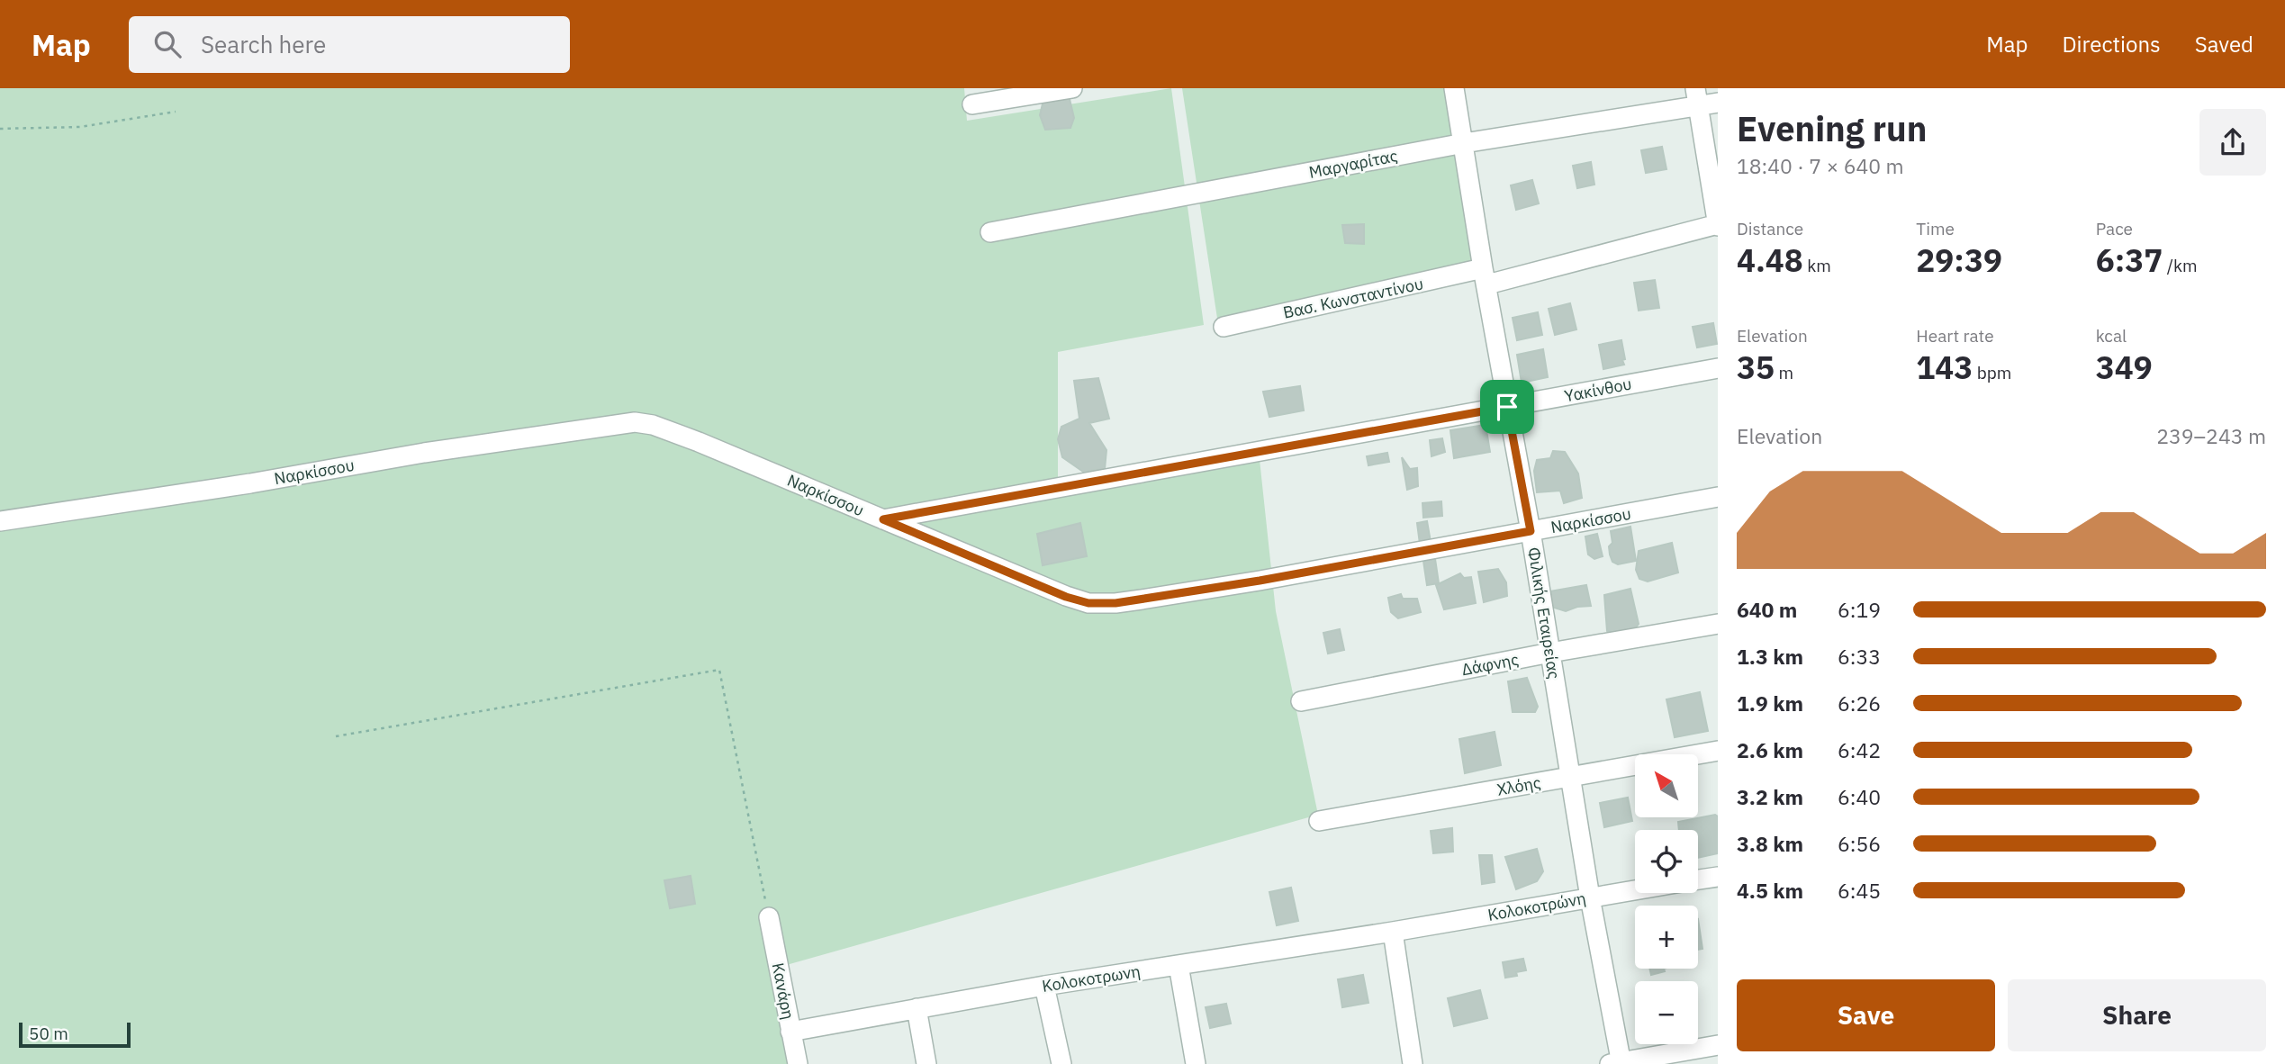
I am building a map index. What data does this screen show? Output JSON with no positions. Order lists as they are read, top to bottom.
{
  "streets": {
    "street": [
      "Μαργαρίτας",
      "Βασ. Κωνσταντίνου",
      "Υακίνθου",
      "Ναρκίσσου",
      "Φιλικής Εταιρείας",
      "Δάφνης",
      "Χλόης",
      "Κολοκοτρώνη",
      "Κολοκοτρωνη",
      "Κανάρη"
    ]
  },
  "crossings": [
    ["Μαργαρίτας", "Φιλικής Εταιρείας"],
    ["Βασ. Κωνσταντίνου", "Φιλικής Εταιρείας"],
    ["Υακίνθου", "Ναρκίσσου"],
    ["Υακίνθου", "Φιλικής Εταιρείας"],
    ["Ναρκίσσου", "Φιλικής Εταιρείας"],
    ["Φιλικής Εταιρείας", "Δάφνης"],
    ["Φιλικής Εταιρείας", "Χλόης"],
    ["Φιλικής Εταιρείας", "Κολοκοτρώνη"],
    ["Κολοκοτρώνη", "Κολοκοτρωνη"],
    ["Κολοκοτρωνη", "Κανάρη"]
  ],
  "scale_bar": "50 m",
  "north": "top left",
  "page": {
    "header": "Map",
    "search": "Search here",
    "nav": ["Map", "Directions", "Saved"],
    "heading": ["Evening run", "18:40 · 7 × 640 m"],
    "stats": [
      ["Distance", "4.48 km"],
      ["Time", "29:39"],
      ["Pace", "6:37 /km"],
      ["Elevation", "35 m"],
      ["Heart rate", "143 bpm"],
      ["kcal", "349"]
    ],
    "chart": ["Elevation", "239–243 m"],
    "list": [
      {
        "name": "640 m",
        "note": "6:19"
      },
      {
        "name": "1.3 km",
        "note": "6:33"
      },
      {
        "name": "1.9 km",
        "note": "6:26"
      },
      {
        "name": "2.6 km",
        "note": "6:42"
      },
      {
        "name": "3.2 km",
        "note": "6:40"
      },
      {
        "name": "3.8 km",
        "note": "6:56"
      },
      {
        "name": "4.5 km",
        "note": "6:45"
      }
    ],
    "map_buttons": ["+", "−"],
    "buttons": ["Save", "Share"],
    "scale": "50 m"
  }
}
